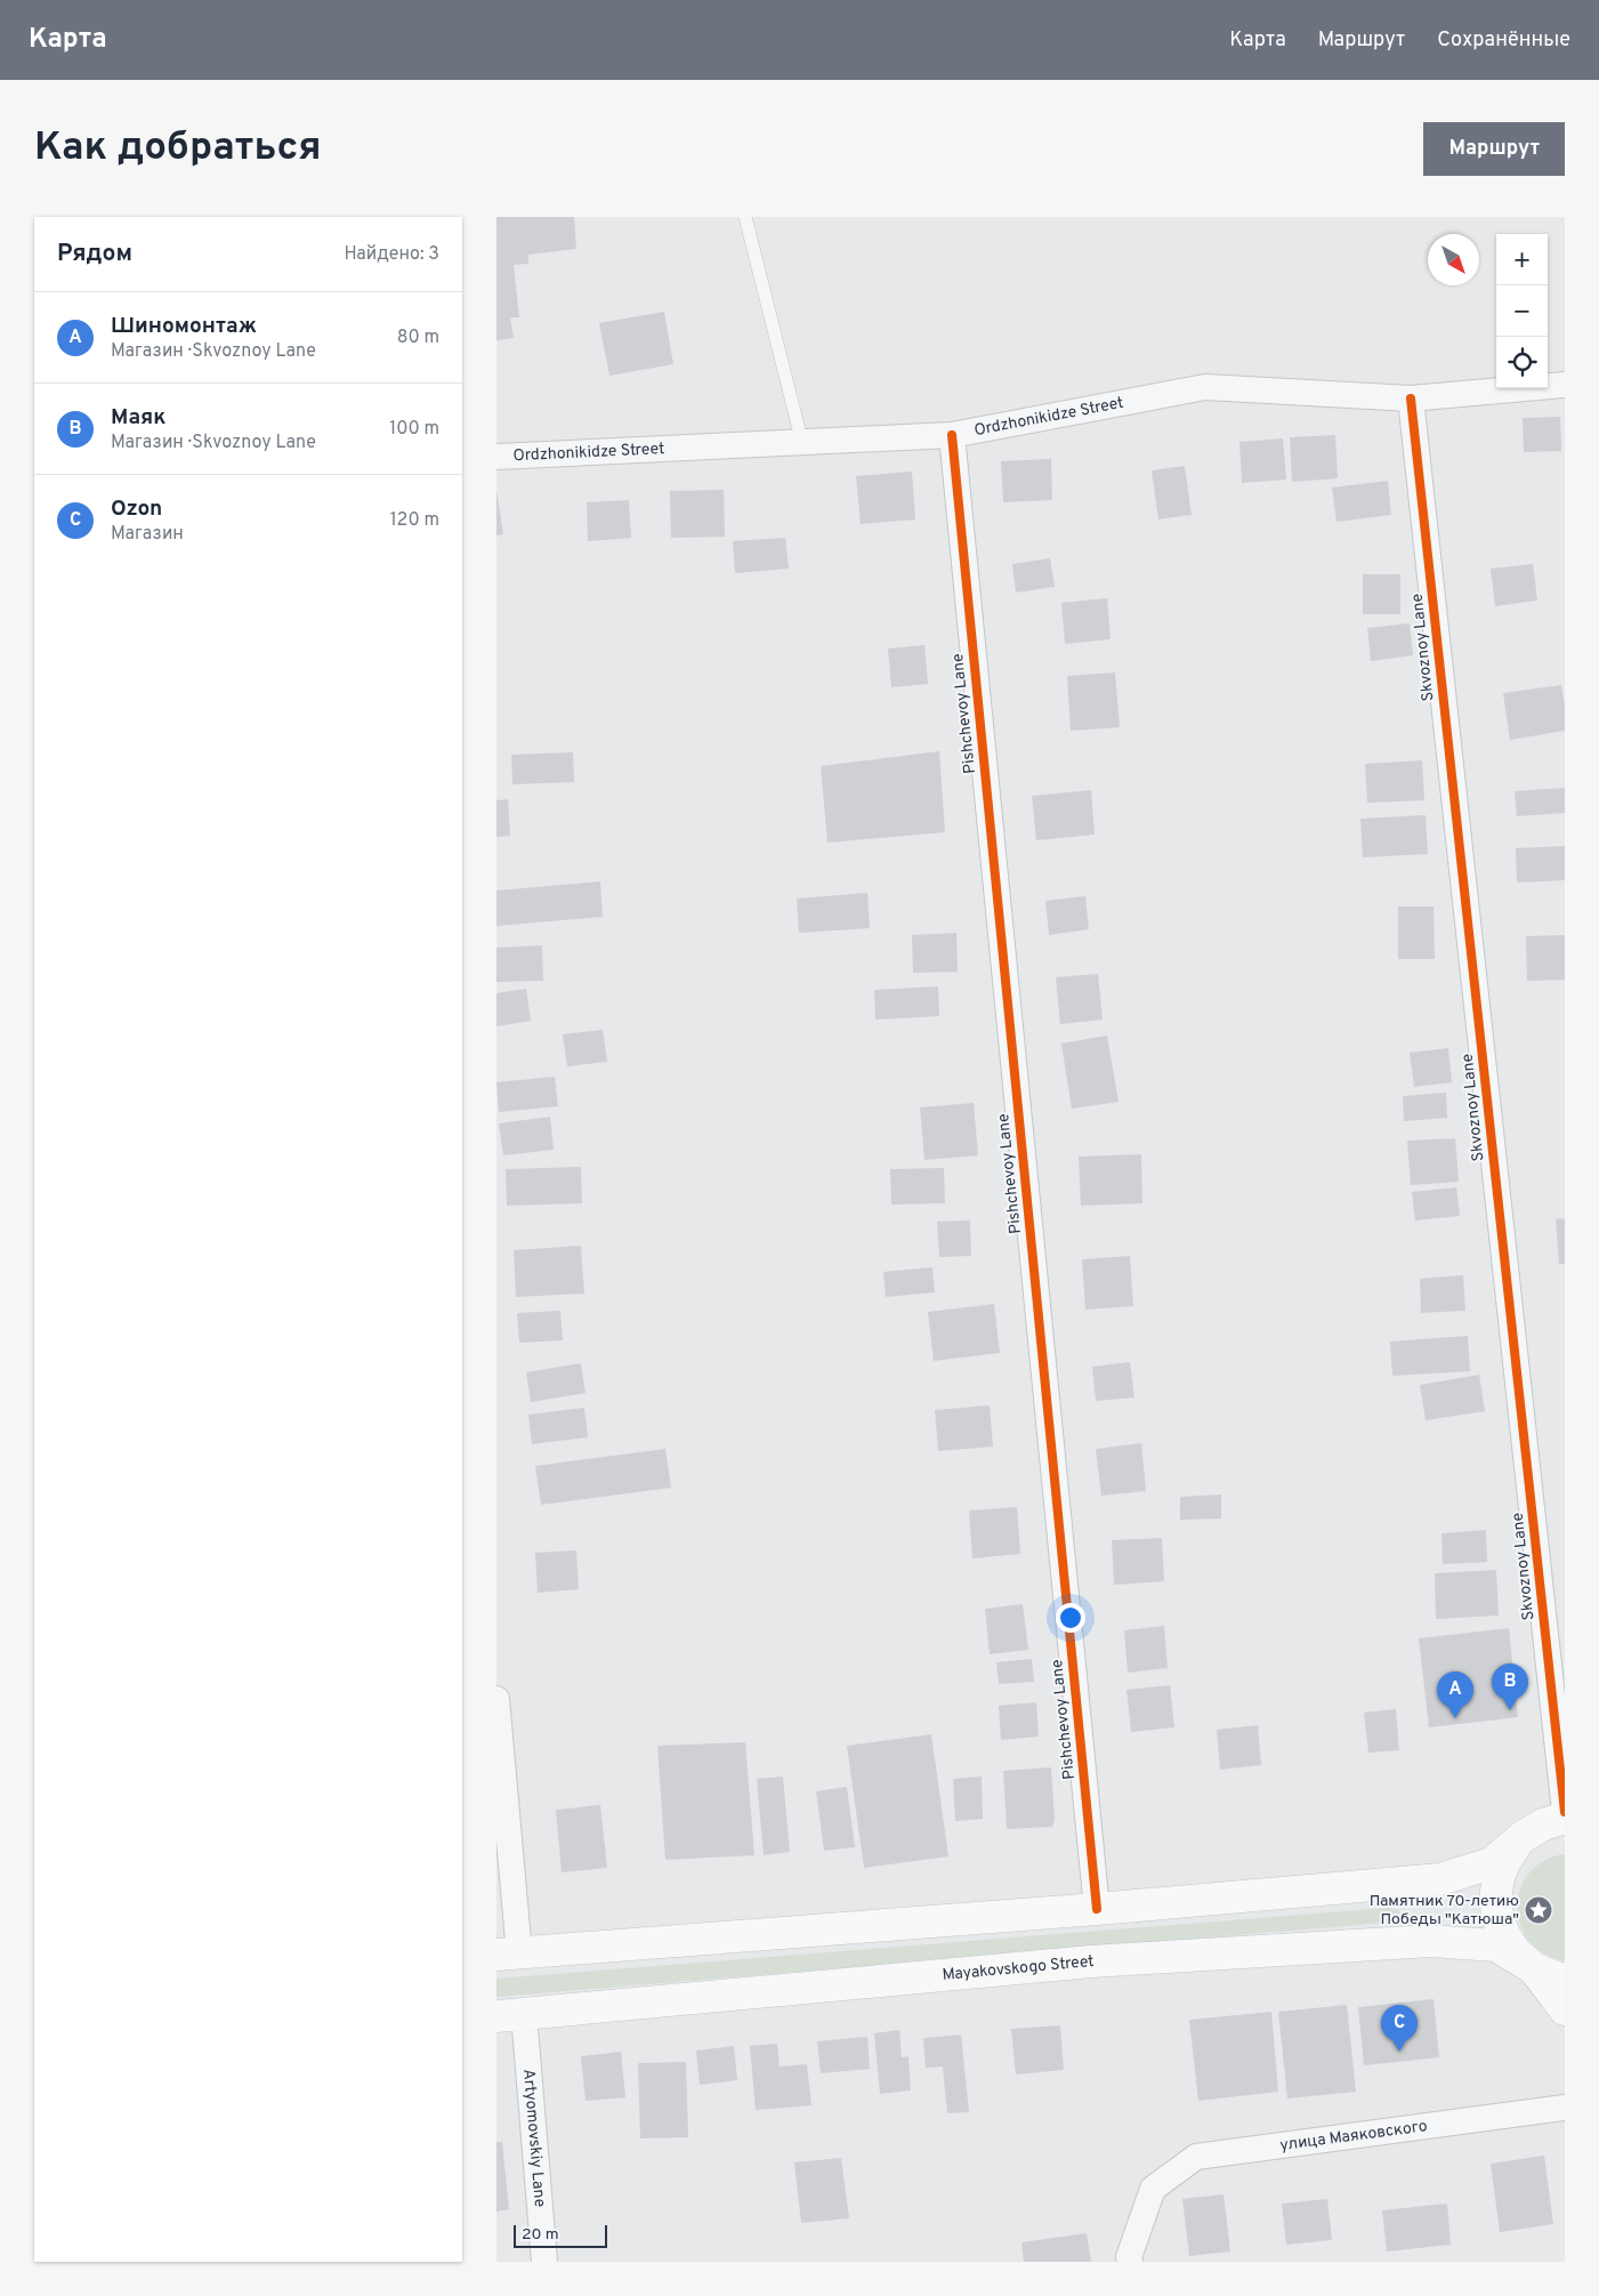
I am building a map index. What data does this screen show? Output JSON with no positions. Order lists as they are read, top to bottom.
{
  "streets": {
    "main road": ["Mayakovskogo Street"],
    "street": [
      "Ordzhonikidze Street",
      "Skvoznoy Lane",
      "Pishchevoy Lane",
      "улица Маяковского",
      "Artyomovskiy Lane"
    ]
  },
  "crossings": [
    ["Ordzhonikidze Street", "Skvoznoy Lane"],
    ["Ordzhonikidze Street", "Pishchevoy Lane"],
    ["Pishchevoy Lane", "Mayakovskogo Street"],
    ["Mayakovskogo Street", "Artyomovskiy Lane"]
  ],
  "places": {
    "place": ["Памятник 70-летию Победы \"Катюша\""]
  },
  "scale_bar": "20 m",
  "north": "bottom right",
  "page": {
    "header": "Карта",
    "nav": ["Карта", "Маршрут", "Сохранённые"],
    "buttons": "Маршрут",
    "title": "Как добраться",
    "heading": ["Рядом", "Найдено: 3"],
    "map_buttons": ["+", "−"],
    "list": [
      {
        "mark": "A",
        "name": "Шиномонтаж",
        "note": "Магазин · Skvoznoy Lane",
        "value": "80 m"
      },
      {
        "mark": "B",
        "name": "Маяк",
        "note": "Магазин · Skvoznoy Lane",
        "value": "100 m"
      },
      {
        "mark": "C",
        "name": "Ozon",
        "note": "Магазин",
        "value": "120 m"
      }
    ],
    "pins": ["B", "A", "C"],
    "scale": "20 m"
  }
}
